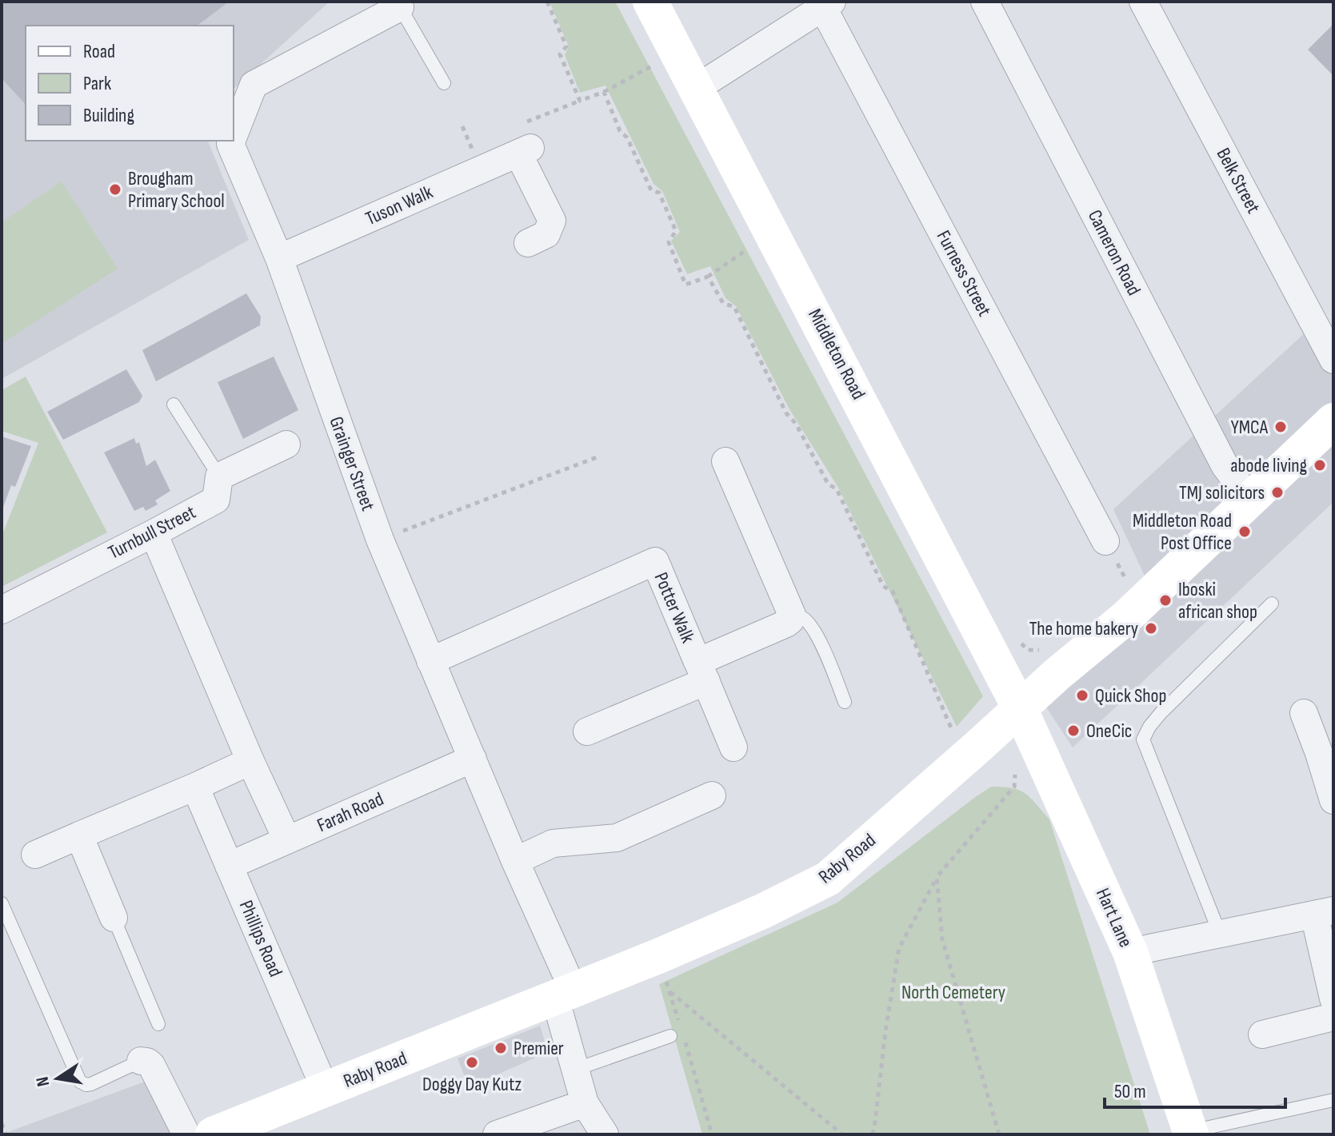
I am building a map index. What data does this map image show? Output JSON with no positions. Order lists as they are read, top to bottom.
{
  "streets": {
    "street": [
      "Belk Street",
      "Tuson Walk",
      "Cameron Road",
      "Furness Street",
      "Middleton Road",
      "Grainger Street",
      "Turnbull Street",
      "Potter Walk",
      "Farah Road",
      "Raby Road",
      "Hart Lane",
      "Phillips Road"
    ]
  },
  "crossings": [
    ["Tuson Walk", "Grainger Street"],
    ["Cameron Road", "Raby Road"],
    ["Middleton Road", "Raby Road"],
    ["Middleton Road", "Hart Lane"],
    ["Grainger Street", "Potter Walk"],
    ["Grainger Street", "Farah Road"],
    ["Grainger Street", "Raby Road"],
    ["Farah Road", "Phillips Road"],
    ["Raby Road", "Hart Lane"],
    ["Raby Road", "Phillips Road"]
  ],
  "parks": ["North Cemetery"],
  "places": [
    "Brougham Primary School",
    "YMCA",
    "abode living",
    "TMJ solicitors",
    "Middleton Road Post Office",
    "Iboski african shop",
    "The home bakery",
    "Quick Shop",
    "OneCic",
    "Premier",
    "Doggy Day Kutz"
  ],
  "legend": ["Road", "Park", "Building"],
  "scale_bar": "50 m",
  "north": "left"
}
